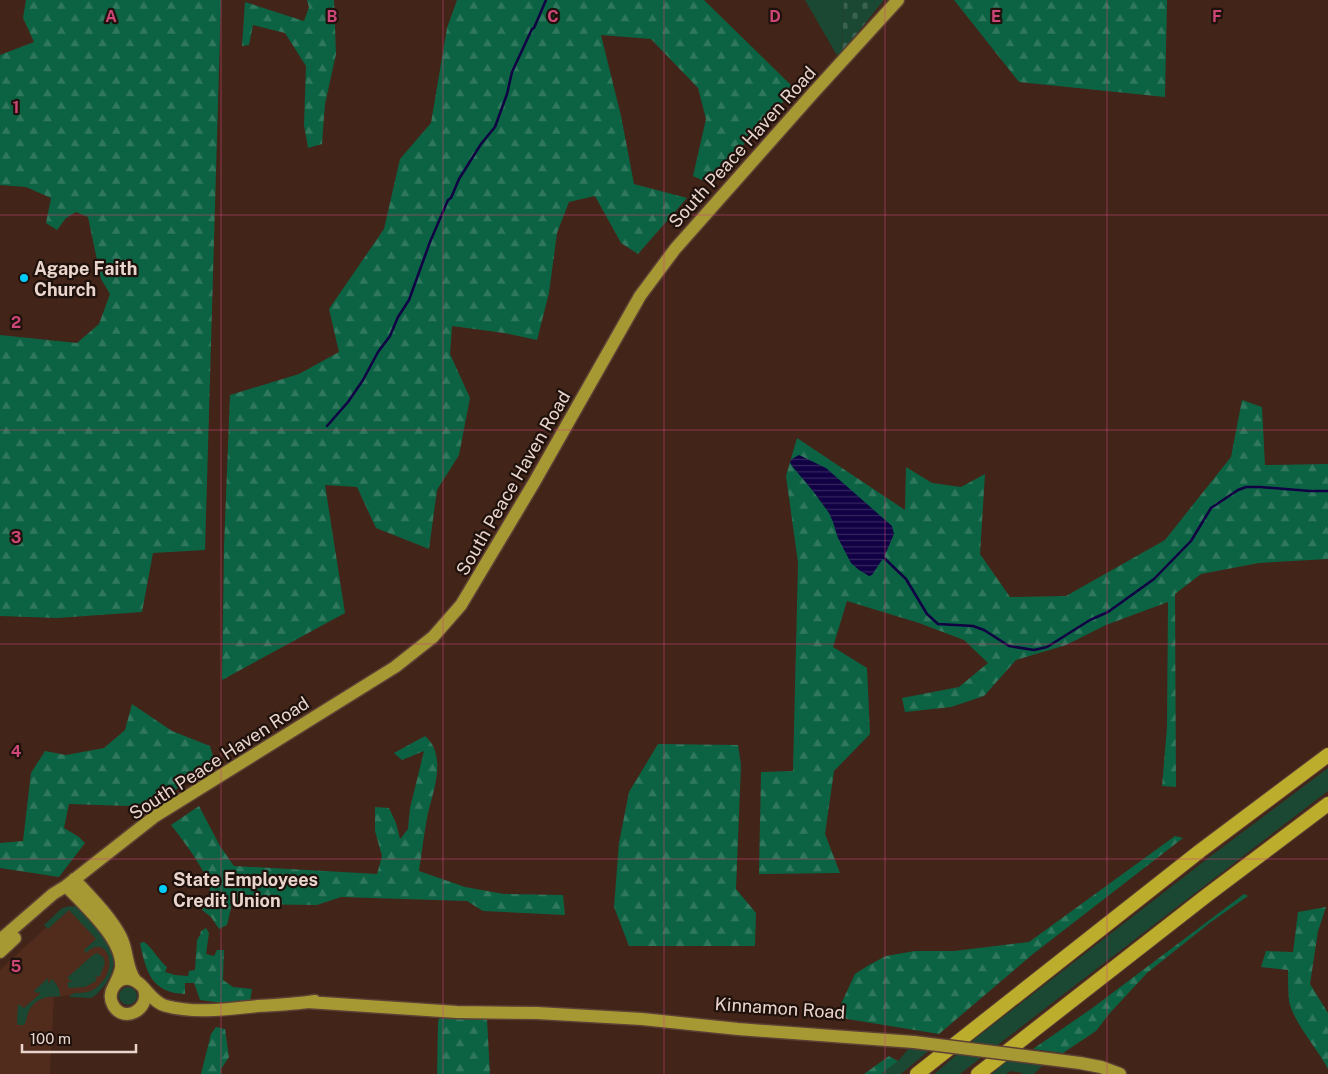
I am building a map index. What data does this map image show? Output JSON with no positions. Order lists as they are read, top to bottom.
{
  "streets": {
    "main road": ["South Peace Haven Road", "Kinnamon Road"]
  },
  "crossings": [
    ["South Peace Haven Road", "Kinnamon Road"]
  ],
  "places": ["Agape Faith Church", "State Employees Credit Union"],
  "scale_bar": "100 m",
  "grid": {
    "columns": [
      "A",
      "B",
      "C",
      "D",
      "E",
      "F"
    ],
    "rows": [
      "1",
      "2",
      "3",
      "4",
      "5"
    ]
  }
}
